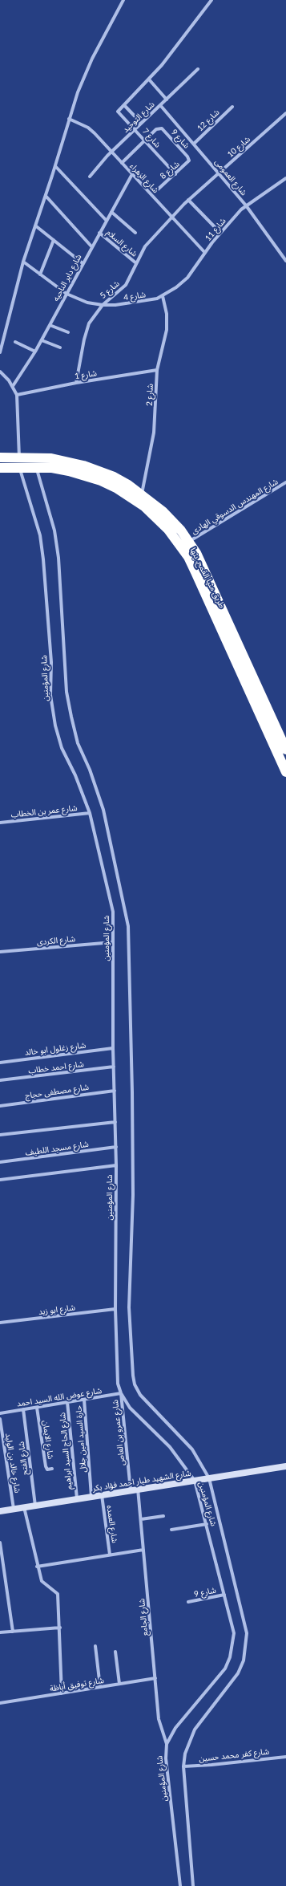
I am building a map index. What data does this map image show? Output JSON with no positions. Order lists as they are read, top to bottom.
{
  "streets": {
    "highway": ["طريق منيا القمح, بنها"],
    "street": [
      "شارع التوحيد",
      "شارع 12",
      "شارع 7",
      "شارع 9",
      "شارع 10",
      "شارع 8",
      "شارع العمومى",
      "شارع الزهراء",
      "شارع 11",
      "شارع السلام",
      "شارع داير الناحيه",
      "شارع 5",
      "شارع 4",
      "شارع 1",
      "شارع 2",
      "شارع المهندس الدسوقي الهادى",
      "شارع المؤمنين",
      "شارع عمر بن الخطاب",
      "شارع الكردى",
      "شارع زغلول ابو خالد",
      "شارع احمد خطاب",
      "شارع مصطفى حجاج",
      "شارع مسجد اللطيف",
      "شارع ابو زيد",
      "شارع عوض الله السيد احمد",
      "شارع عمرو بن العاص",
      "حارة السيد امين جلال",
      "شارع الايمان",
      "شارع الحاج السيد ابراهيم",
      "شارع الفتح",
      "شارع خالد بن الوليد",
      "شارع الشهيد طيار احمد فؤاد بكر",
      "شارع العمده",
      "شارع الجامع",
      "شارع توفيق أباظة",
      "شارع كفر محمد حسين"
    ]
  },
  "crossings": [
    ["شارع التوحيد", "شارع 7"],
    ["شارع التوحيد", "شارع العمومى"],
    ["شارع التوحيد", "شارع الزهراء"],
    ["شارع 12", "شارع العمومى"],
    ["شارع 7", "شارع 9"],
    ["شارع 7", "شارع 8"],
    ["شارع 9", "شارع 8"],
    ["شارع 9", "شارع المؤمنين"],
    ["شارع 10", "شارع العمومى"],
    ["شارع 10", "شارع الزهراء"],
    ["شارع 10", "شارع 5"],
    ["شارع العمومى", "شارع 11"],
    ["شارع الزهراء", "شارع 11"],
    ["شارع الزهراء", "شارع داير الناحيه"],
    ["شارع الزهراء", "شارع 5"],
    ["شارع 11", "شارع 4"],
    ["شارع 11", "شارع 2"],
    ["شارع السلام", "شارع داير الناحيه"],
    ["شارع السلام", "شارع 5"],
    ["شارع داير الناحيه", "شارع 4"],
    ["شارع 5", "شارع 4"],
    ["شارع 5", "شارع 1"],
    ["شارع 4", "شارع 2"],
    ["شارع 1", "شارع 2"],
    ["شارع 1", "شارع المؤمنين"],
    ["شارع 2", "طريق منيا القمح, بنها"],
    ["شارع المهندس الدسوقي الهادى", "طريق منيا القمح, بنها"],
    ["طريق منيا القمح, بنها", "شارع المؤمنين"],
    ["شارع المؤمنين", "شارع عمر بن الخطاب"],
    ["شارع المؤمنين", "شارع الكردى"],
    ["شارع المؤمنين", "شارع زغلول ابو خالد"],
    ["شارع المؤمنين", "شارع احمد خطاب"],
    ["شارع المؤمنين", "شارع مصطفى حجاج"],
    ["شارع المؤمنين", "شارع مسجد اللطيف"],
    ["شارع المؤمنين", "شارع ابو زيد"],
    ["شارع المؤمنين", "شارع عوض الله السيد احمد"],
    ["شارع المؤمنين", "شارع عمرو بن العاص"],
    ["شارع المؤمنين", "شارع الشهيد طيار احمد فؤاد بكر"],
    ["شارع المؤمنين", "شارع الجامع"],
    ["شارع المؤمنين", "شارع كفر محمد حسين"],
    ["شارع عوض الله السيد احمد", "شارع عمرو بن العاص"],
    ["شارع عوض الله السيد احمد", "حارة السيد امين جلال"],
    ["شارع عوض الله السيد احمد", "شارع الايمان"],
    ["شارع عوض الله السيد احمد", "شارع الحاج السيد ابراهيم"],
    ["شارع عوض الله السيد احمد", "شارع الفتح"],
    ["شارع عمرو بن العاص", "شارع الشهيد طيار احمد فؤاد بكر"],
    ["حارة السيد امين جلال", "شارع الشهيد طيار احمد فؤاد بكر"],
    ["شارع الحاج السيد ابراهيم", "شارع الشهيد طيار احمد فؤاد بكر"],
    ["شارع الفتح", "شارع الشهيد طيار احمد فؤاد بكر"],
    ["شارع خالد بن الوليد", "شارع الشهيد طيار احمد فؤاد بكر"],
    ["شارع الشهيد طيار احمد فؤاد بكر", "شارع العمده"],
    ["شارع الشهيد طيار احمد فؤاد بكر", "شارع الجامع"],
    ["شارع الجامع", "شارع توفيق أباظة"]
  ]
}
